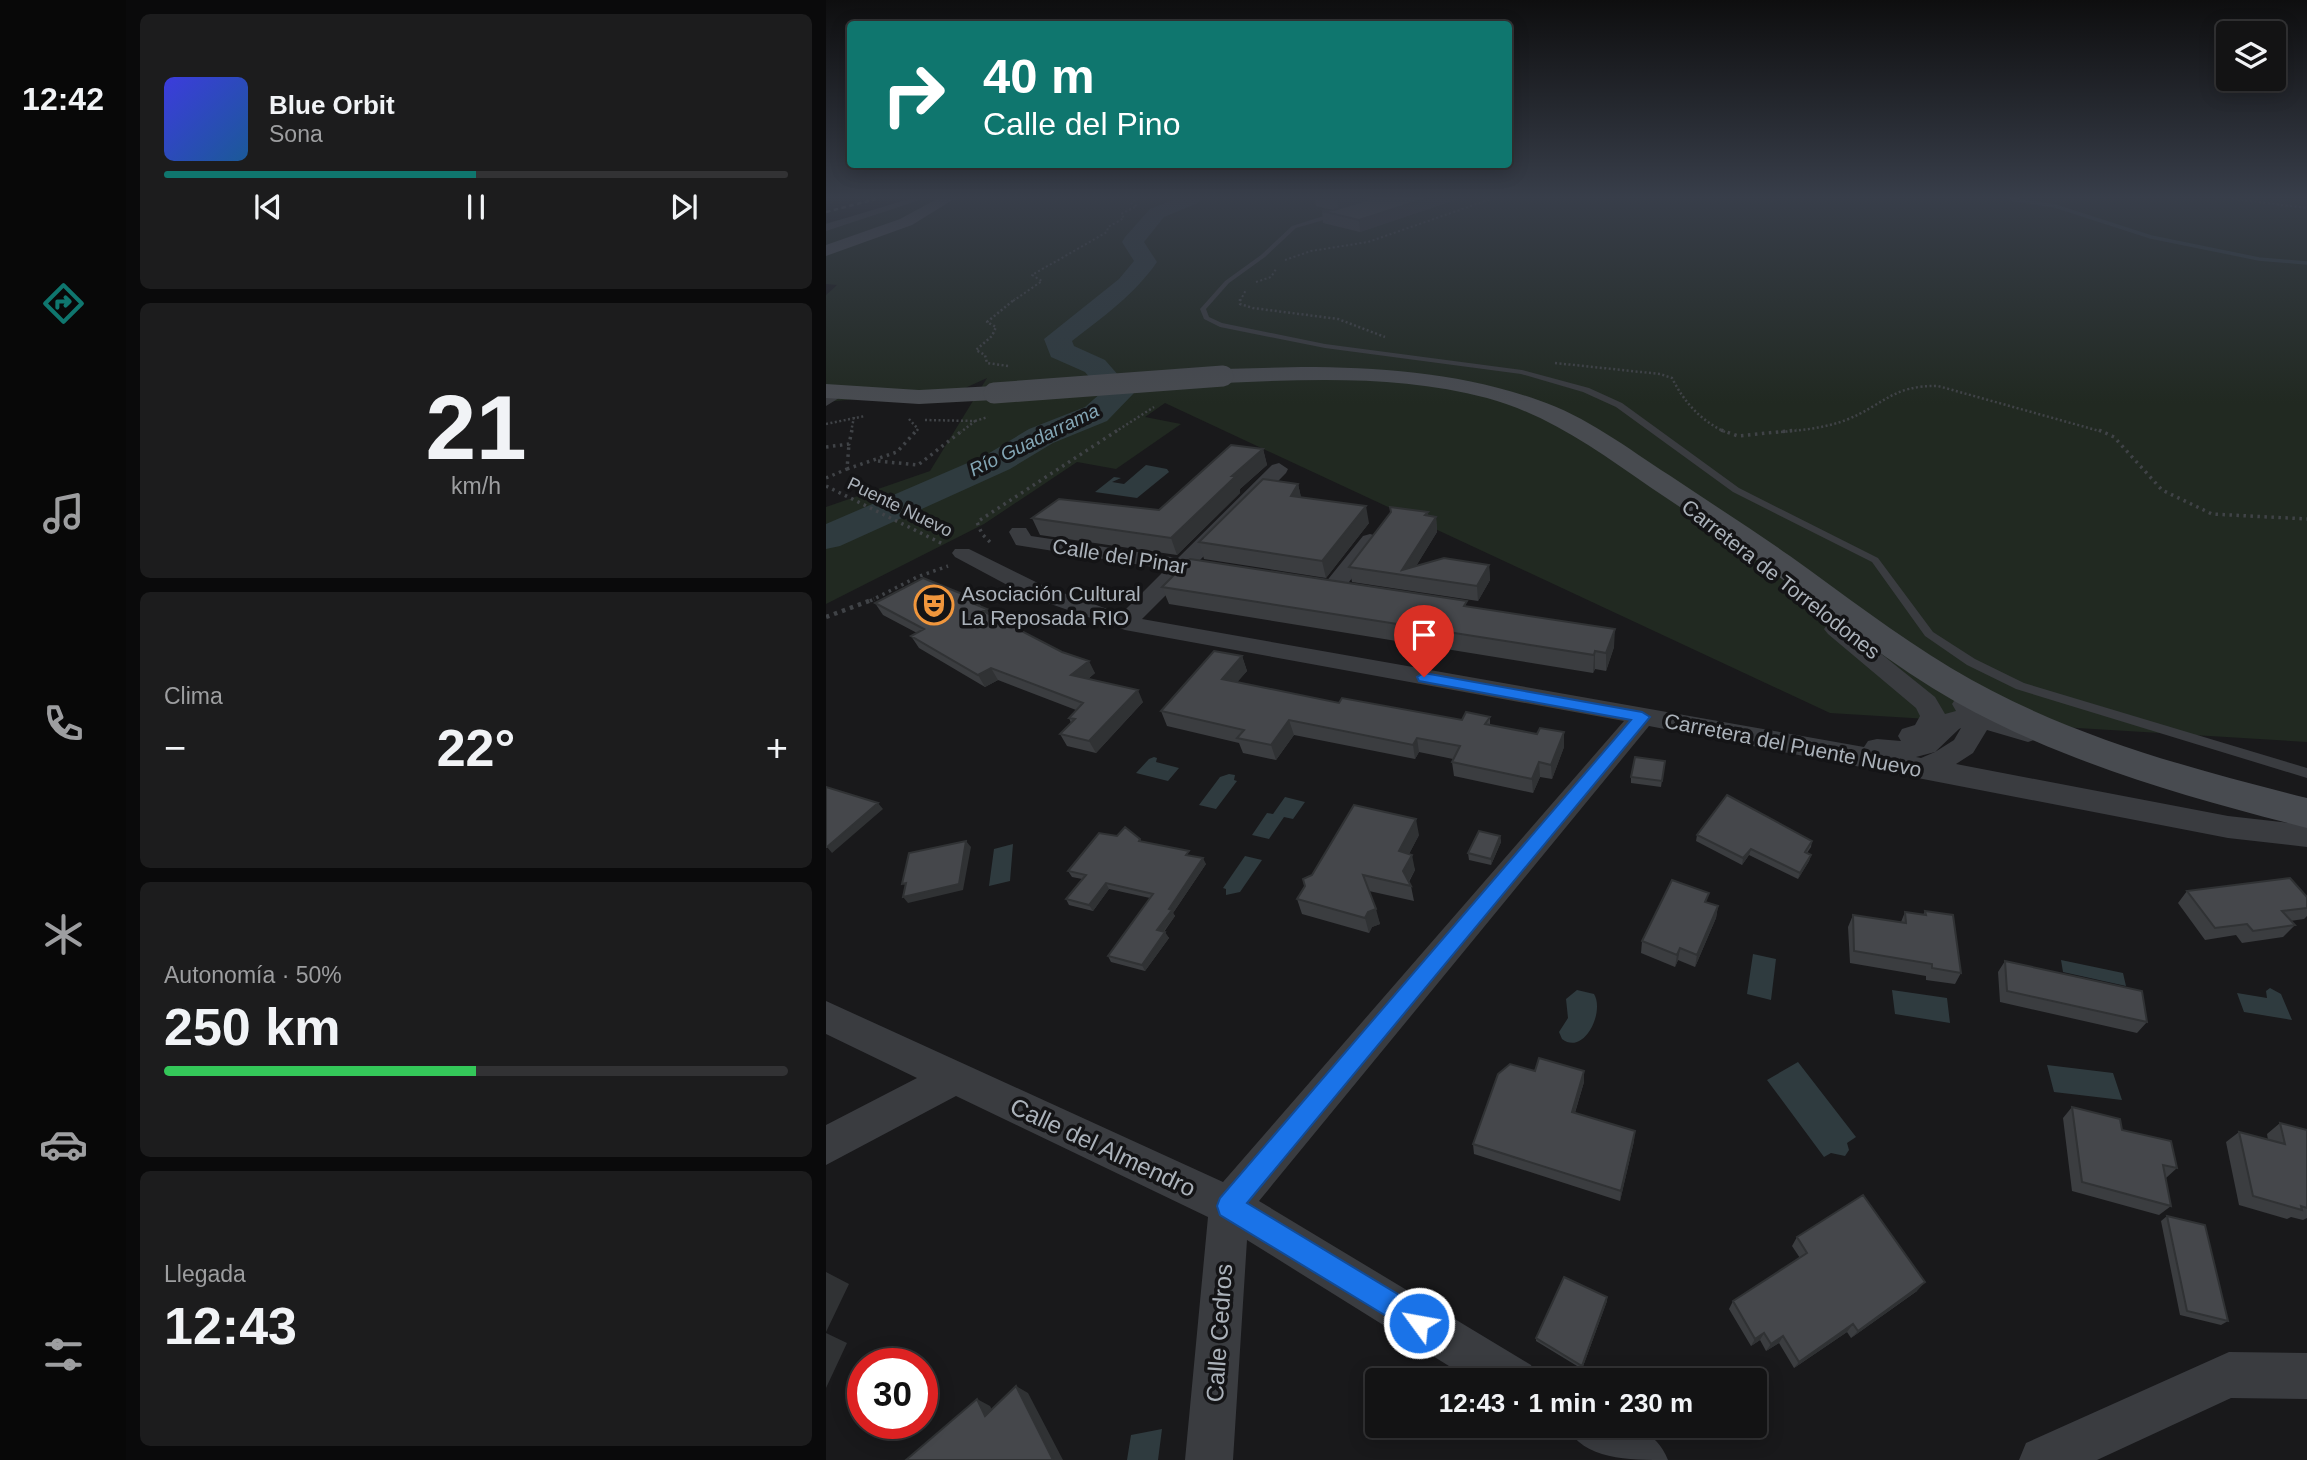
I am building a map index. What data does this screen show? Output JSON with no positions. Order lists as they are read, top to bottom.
{
  "streets": {
    "main road": ["Carretera de Torrelodones"],
    "street": [
      "Calle del Pinar",
      "Carretera del Puente Nuevo",
      "Calle del Almendro",
      "Calle Cedros"
    ],
    "path": ["Puente Nuevo"]
  },
  "crossings": [
    ["Puente Nuevo", "Carretera del Puente Nuevo"],
    ["Carretera de Torrelodones", "Carretera del Puente Nuevo"],
    ["Calle del Almendro", "Calle Cedros"]
  ],
  "water": ["Río Guadarrama"],
  "places": {
    "theatre": ["Asociación Cultural La Reposada RIO"]
  },
  "page": {
    "tabs": "12:42",
    "turn": ["40 m", "Calle del Pino"],
    "song": ["Blue Orbit", "Sona"],
    "tile": [
      ["21", "km/h"],
      "Clima",
      ["Autonomía · 50%", "250 km"],
      ["Llegada", "12:43"]
    ],
    "heat": ["−", "22°", "+"],
    "limit": "30",
    "trip": "12:43 · 1 min · 230 m"
  }
}
